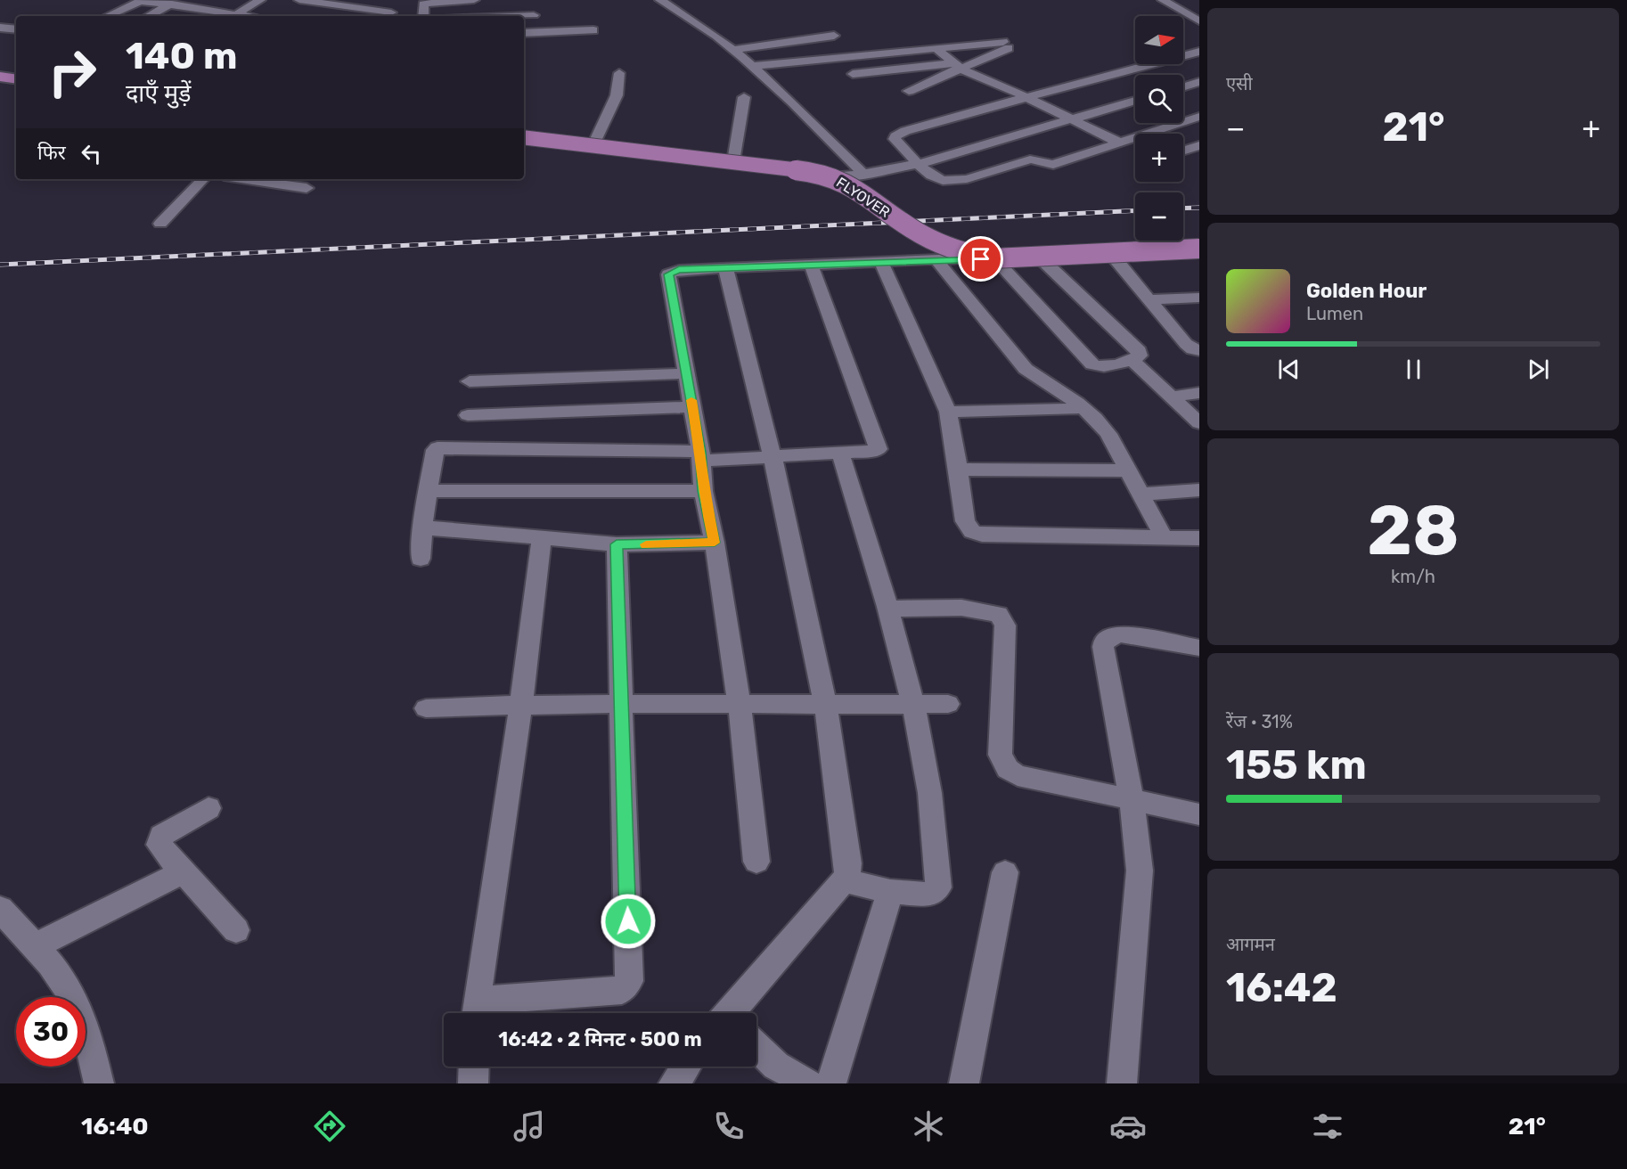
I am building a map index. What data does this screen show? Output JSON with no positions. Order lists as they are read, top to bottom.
{
  "streets": {
    "main road": ["FLYOVER"]
  },
  "north": "right",
  "page": {
    "tile": [
      "एसी",
      ["28", "km/h"],
      ["रेंज · 31%", "155 km"],
      ["आगमन", "16:42"]
    ],
    "map_buttons": ["+", "−"],
    "turn": ["140 m", "दाएँ मुड़ें"],
    "heat": ["−", "21°", "+"],
    "then": "फिर",
    "song": ["Golden Hour", "Lumen"],
    "limit": "30",
    "trip": "16:42 · 2 मिनट · 500 m",
    "tabs": ["16:40", "21°"]
  }
}
